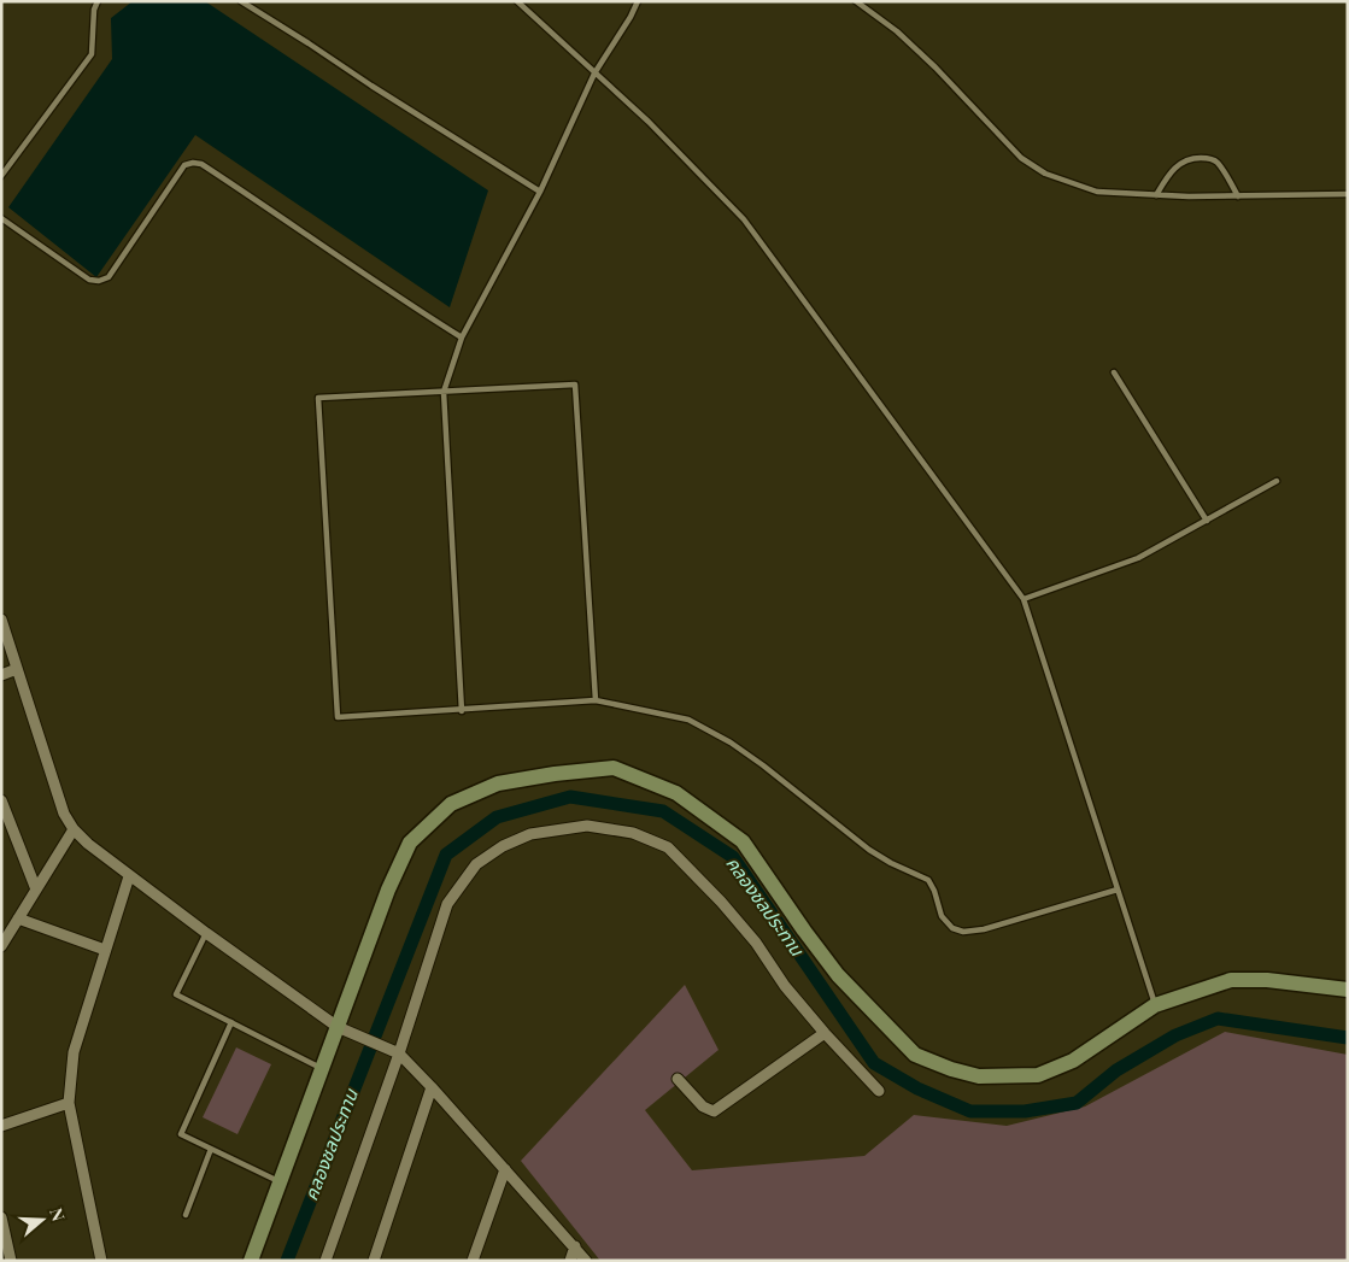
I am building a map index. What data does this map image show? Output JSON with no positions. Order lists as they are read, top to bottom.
{
  "water": ["คลองชลประทาน"],
  "north": "right"
}
